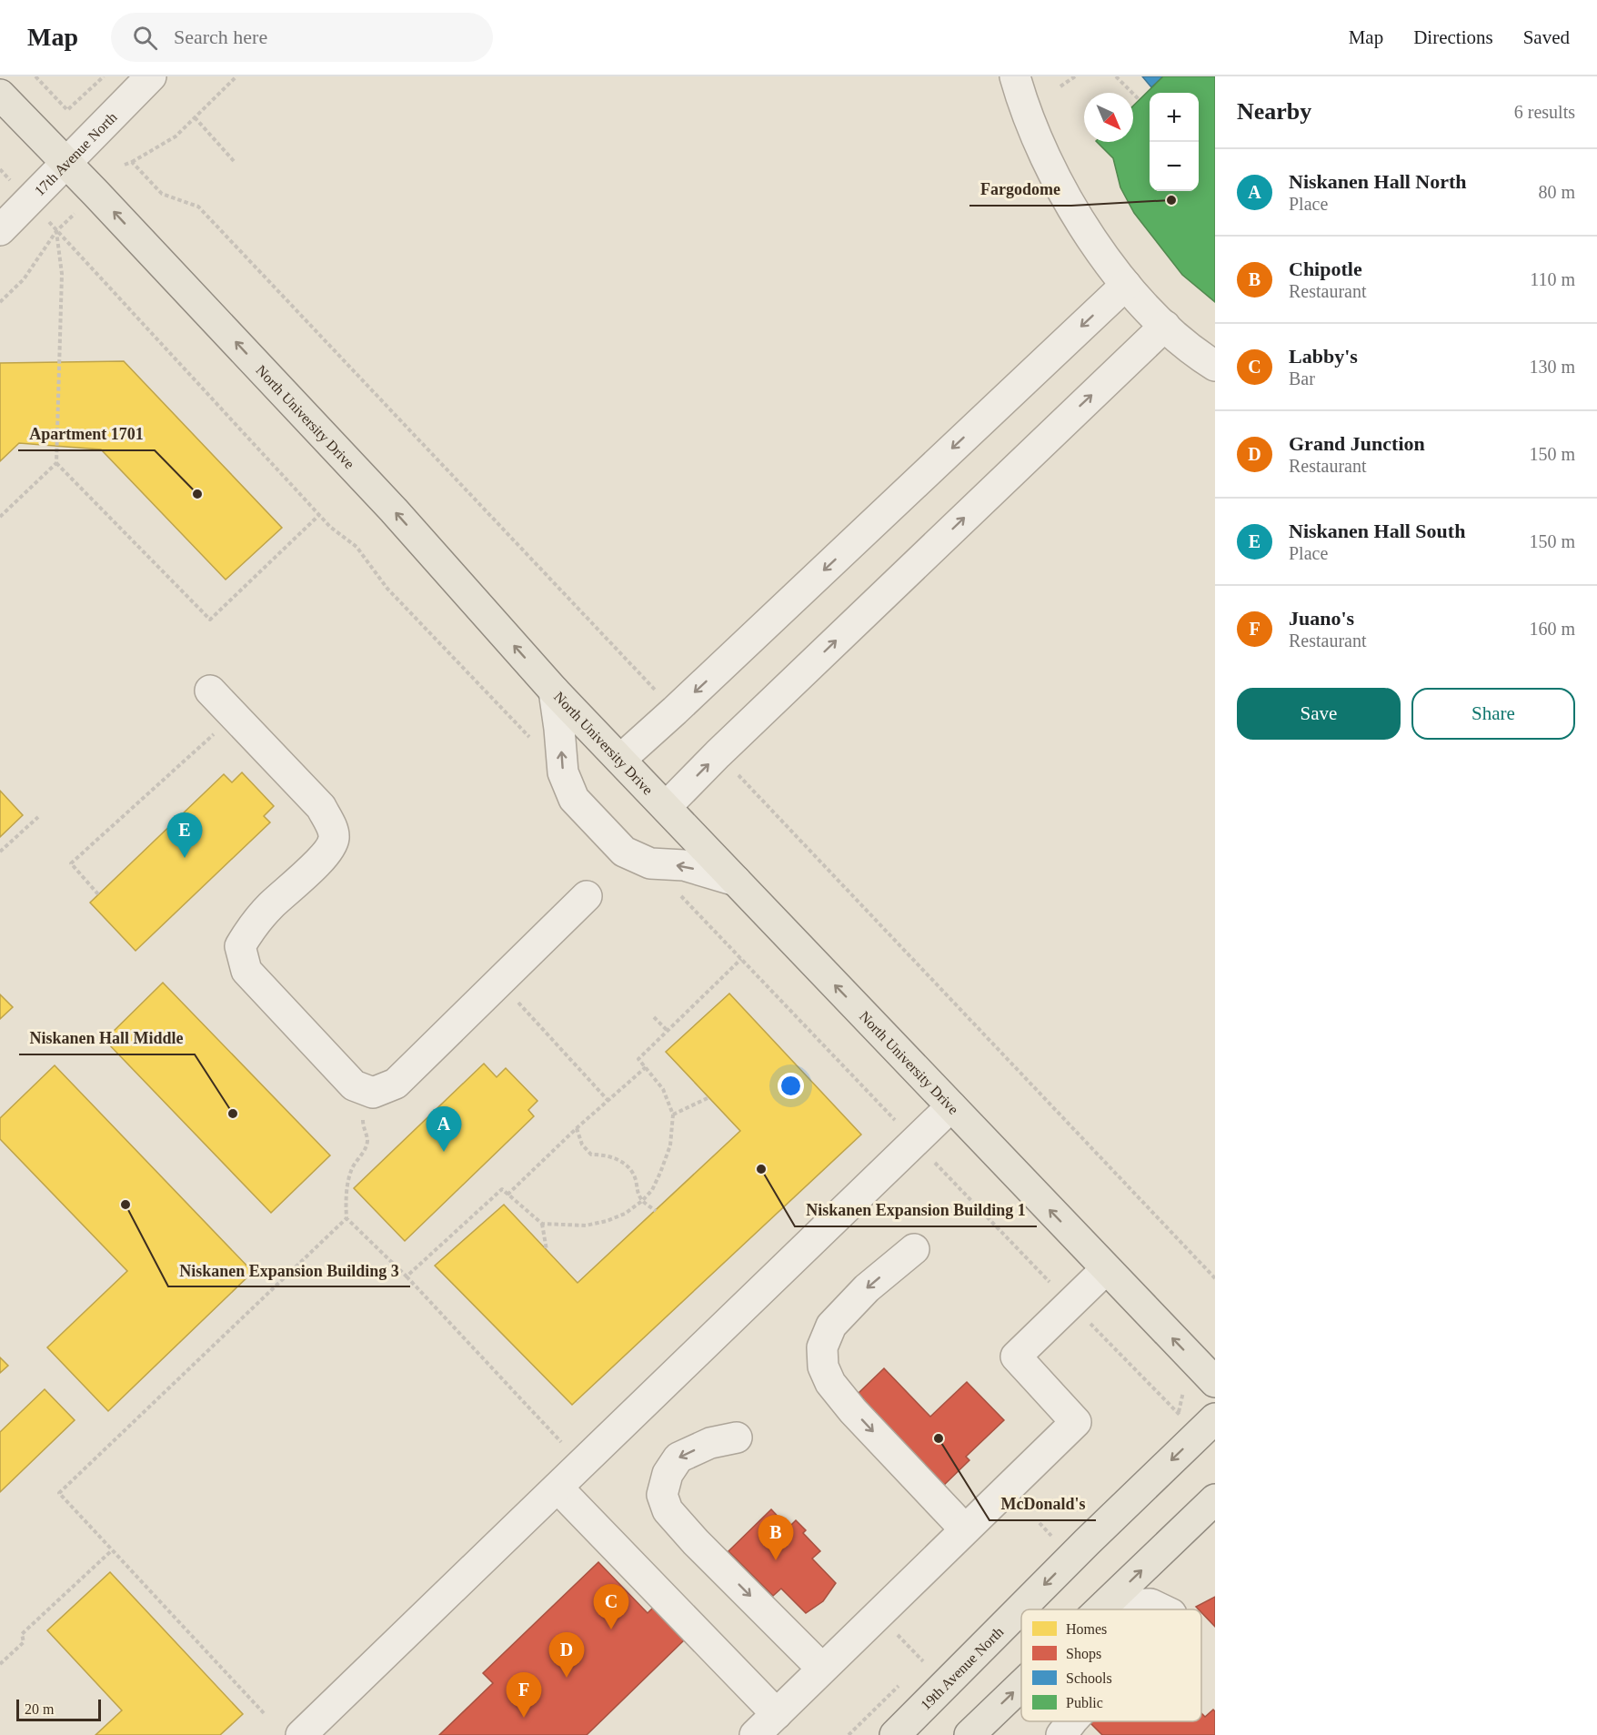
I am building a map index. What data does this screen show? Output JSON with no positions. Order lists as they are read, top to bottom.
{
  "streets": {
    "main road": ["North University Drive", "19th Avenue North"],
    "street": ["17th Avenue North"]
  },
  "crossings": [
    ["17th Avenue North", "North University Drive"]
  ],
  "one_way": ["North University Drive"],
  "places": [
    "Fargodome",
    "Apartment 1701",
    "Niskanen Hall Middle",
    "Niskanen Expansion Building 1",
    "Niskanen Expansion Building 3",
    "McDonald's"
  ],
  "legend": [
    "Homes",
    "Shops",
    "Schools",
    "Public"
  ],
  "scale_bar": "20 m",
  "north": "bottom right",
  "page": {
    "header": "Map",
    "search": "Search here",
    "nav": ["Map", "Directions", "Saved"],
    "heading": ["Nearby", "6 results"],
    "map_buttons": ["+", "−"],
    "list": [
      {
        "mark": "A",
        "name": "Niskanen Hall North",
        "note": "Place",
        "value": "80 m"
      },
      {
        "mark": "B",
        "name": "Chipotle",
        "note": "Restaurant",
        "value": "110 m"
      },
      {
        "mark": "C",
        "name": "Labby's",
        "note": "Bar",
        "value": "130 m"
      },
      {
        "mark": "D",
        "name": "Grand Junction",
        "note": "Restaurant",
        "value": "150 m"
      },
      {
        "mark": "E",
        "name": "Niskanen Hall South",
        "note": "Place",
        "value": "150 m"
      },
      {
        "mark": "F",
        "name": "Juano's",
        "note": "Restaurant",
        "value": "160 m"
      }
    ],
    "buttons": ["Save", "Share"],
    "pins": [
      "E",
      "A",
      "B",
      "C",
      "D",
      "F"
    ],
    "scale": "20 m"
  }
}
